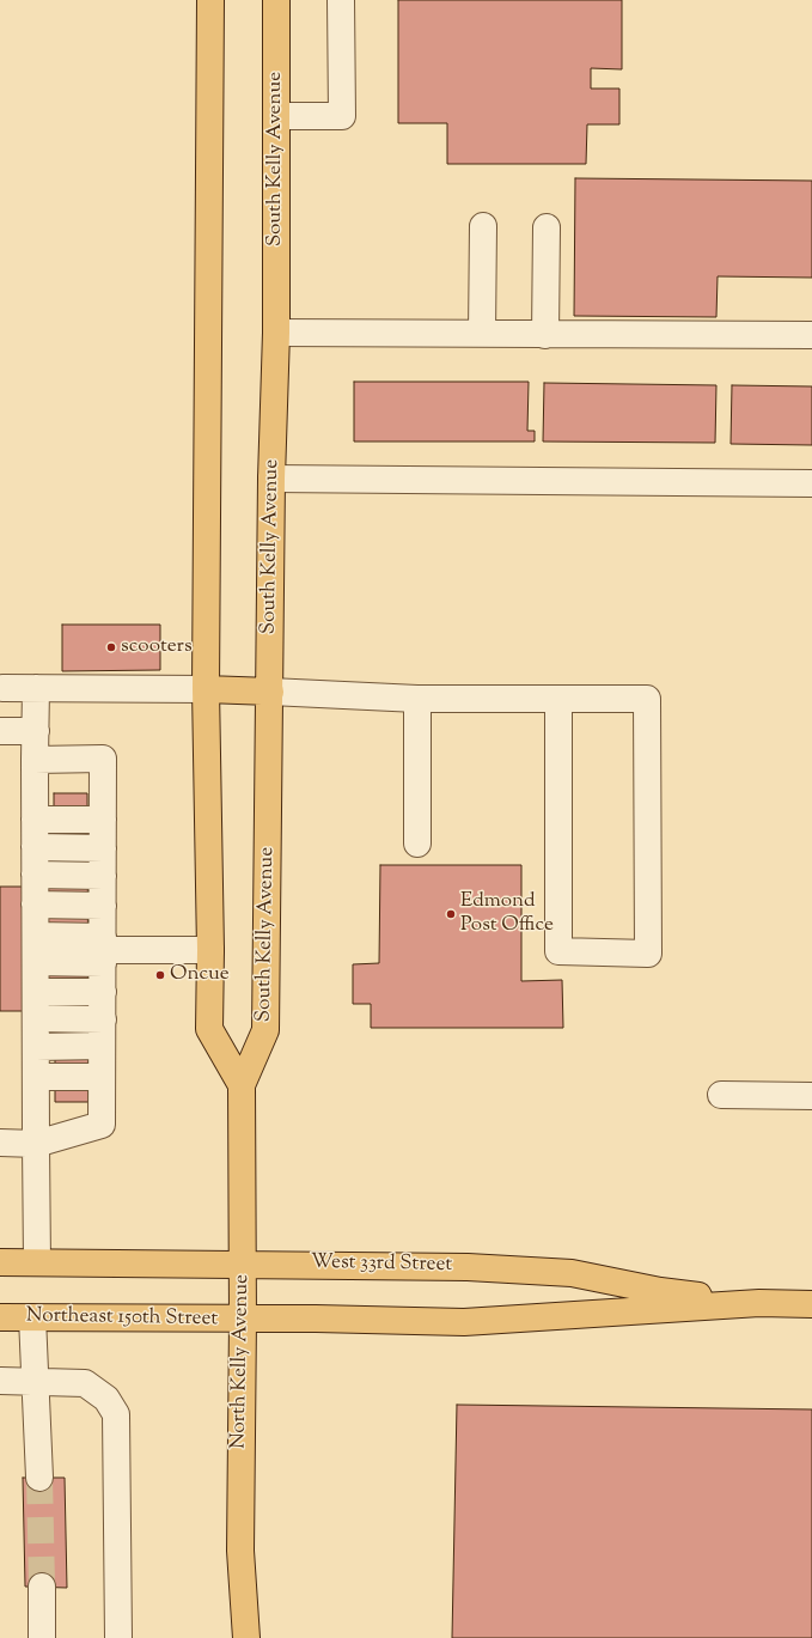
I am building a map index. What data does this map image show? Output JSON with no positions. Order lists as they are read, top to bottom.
{
  "streets": {
    "main road": [
      "South Kelly Avenue",
      "West 33rd Street",
      "Northeast 150th Street",
      "North Kelly Avenue"
    ]
  },
  "crossings": [
    ["South Kelly Avenue", "North Kelly Avenue"],
    ["West 33rd Street", "Northeast 150th Street"],
    ["West 33rd Street", "North Kelly Avenue"],
    ["Northeast 150th Street", "North Kelly Avenue"]
  ],
  "places": ["scooters", "Edmond Post Office", "Oncue"]
}
